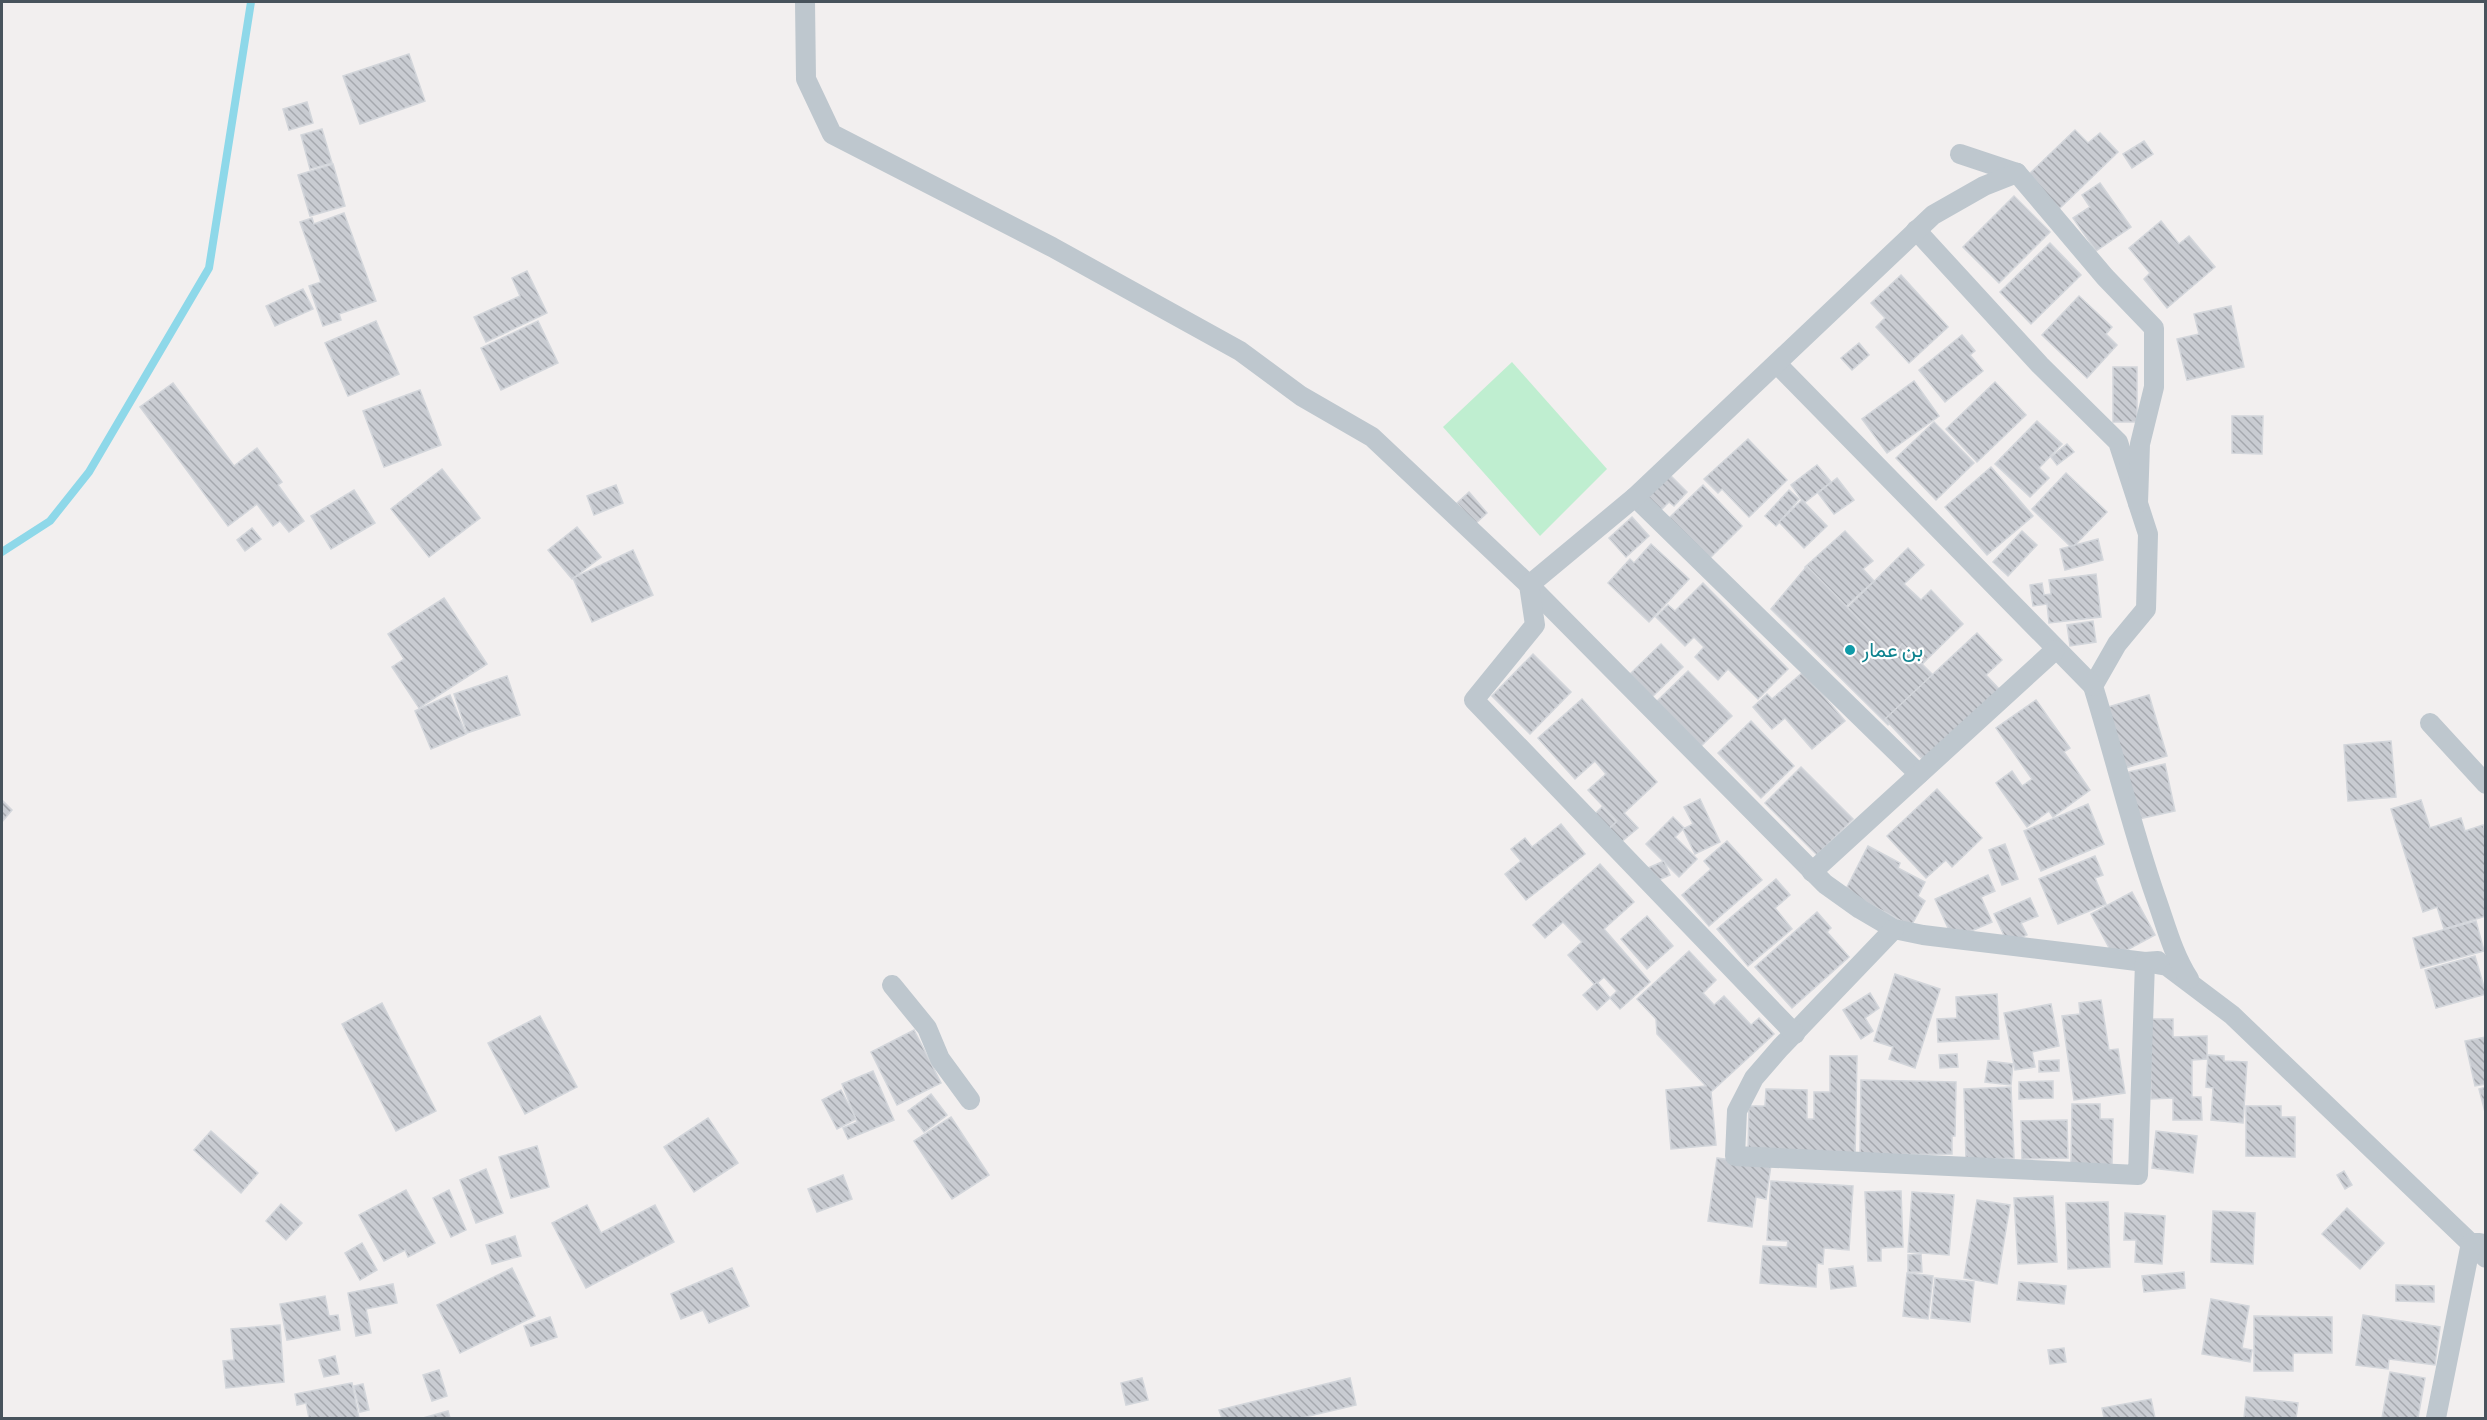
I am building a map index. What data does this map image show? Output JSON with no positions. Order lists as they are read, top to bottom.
{
  "places": ["بن عمار"]
}
